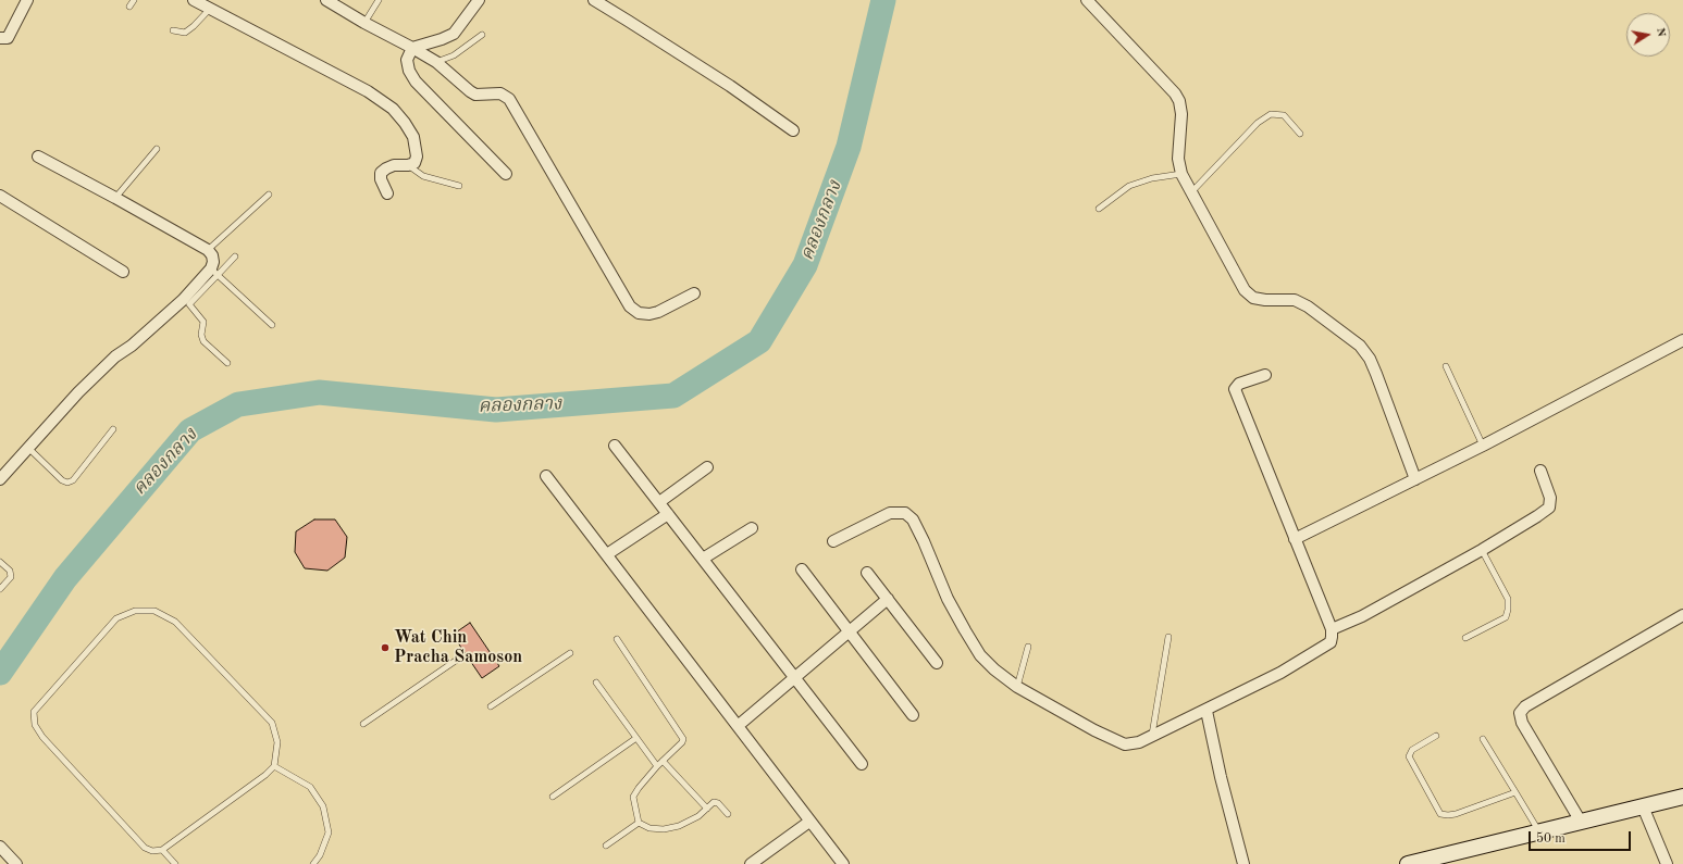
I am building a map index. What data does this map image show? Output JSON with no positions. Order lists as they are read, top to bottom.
{
  "water": ["คลองกลาง"],
  "places": ["Wat Chin Pracha Samoson"],
  "scale_bar": "50 m",
  "north": "right"
}
